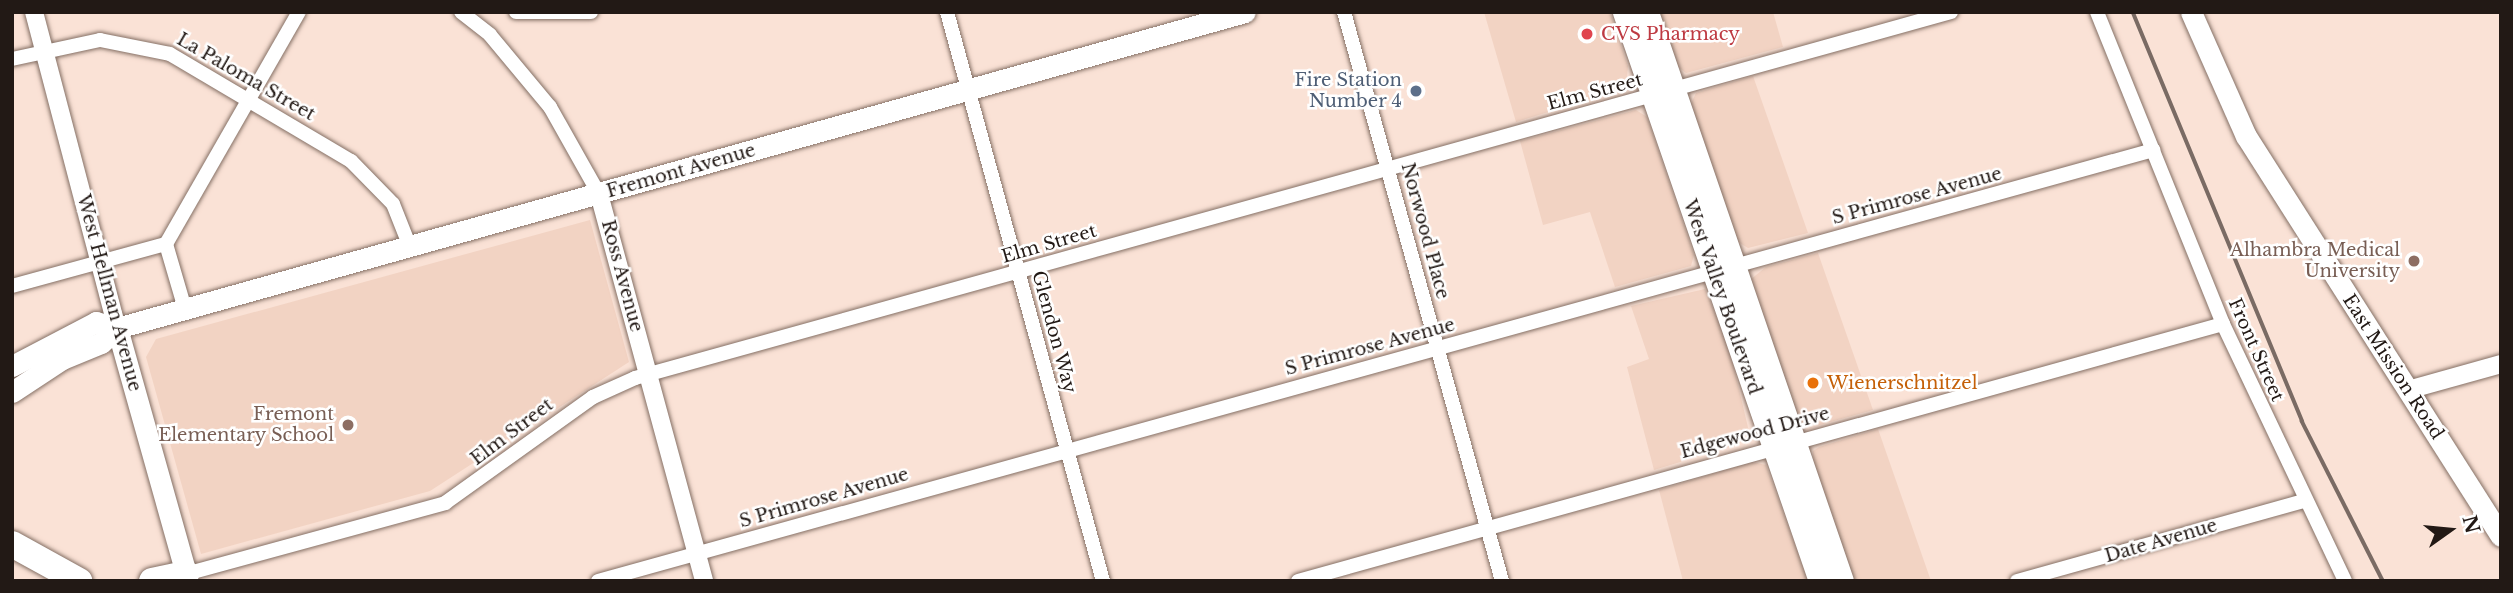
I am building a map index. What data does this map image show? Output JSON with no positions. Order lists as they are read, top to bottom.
{
  "streets": {
    "main road": [
      "Fremont Avenue",
      "West Hellman Avenue",
      "West Valley Boulevard",
      "East Mission Road"
    ],
    "street": [
      "La Paloma Street",
      "Elm Street",
      "S Primrose Avenue",
      "Norwood Place",
      "Ross Avenue",
      "Glendon Way",
      "Front Street",
      "Edgewood Drive",
      "Date Avenue"
    ]
  },
  "crossings": [
    ["La Paloma Street", "Fremont Avenue"],
    ["La Paloma Street", "West Hellman Avenue"],
    ["Elm Street", "Norwood Place"],
    ["Elm Street", "Ross Avenue"],
    ["Elm Street", "West Hellman Avenue"],
    ["Elm Street", "West Valley Boulevard"],
    ["Elm Street", "Glendon Way"],
    ["Fremont Avenue", "Ross Avenue"],
    ["Fremont Avenue", "West Hellman Avenue"],
    ["Fremont Avenue", "Glendon Way"],
    ["S Primrose Avenue", "Norwood Place"],
    ["S Primrose Avenue", "Ross Avenue"],
    ["S Primrose Avenue", "West Valley Boulevard"],
    ["S Primrose Avenue", "Glendon Way"],
    ["S Primrose Avenue", "Front Street"],
    ["Norwood Place", "Edgewood Drive"],
    ["West Valley Boulevard", "Edgewood Drive"],
    ["Front Street", "Edgewood Drive"],
    ["Front Street", "Date Avenue"]
  ],
  "places": [
    "CVS Pharmacy",
    "Fire Station Number 4",
    "Alhambra Medical University",
    "Wienerschnitzel",
    "Fremont Elementary School"
  ],
  "north": "right"
}
